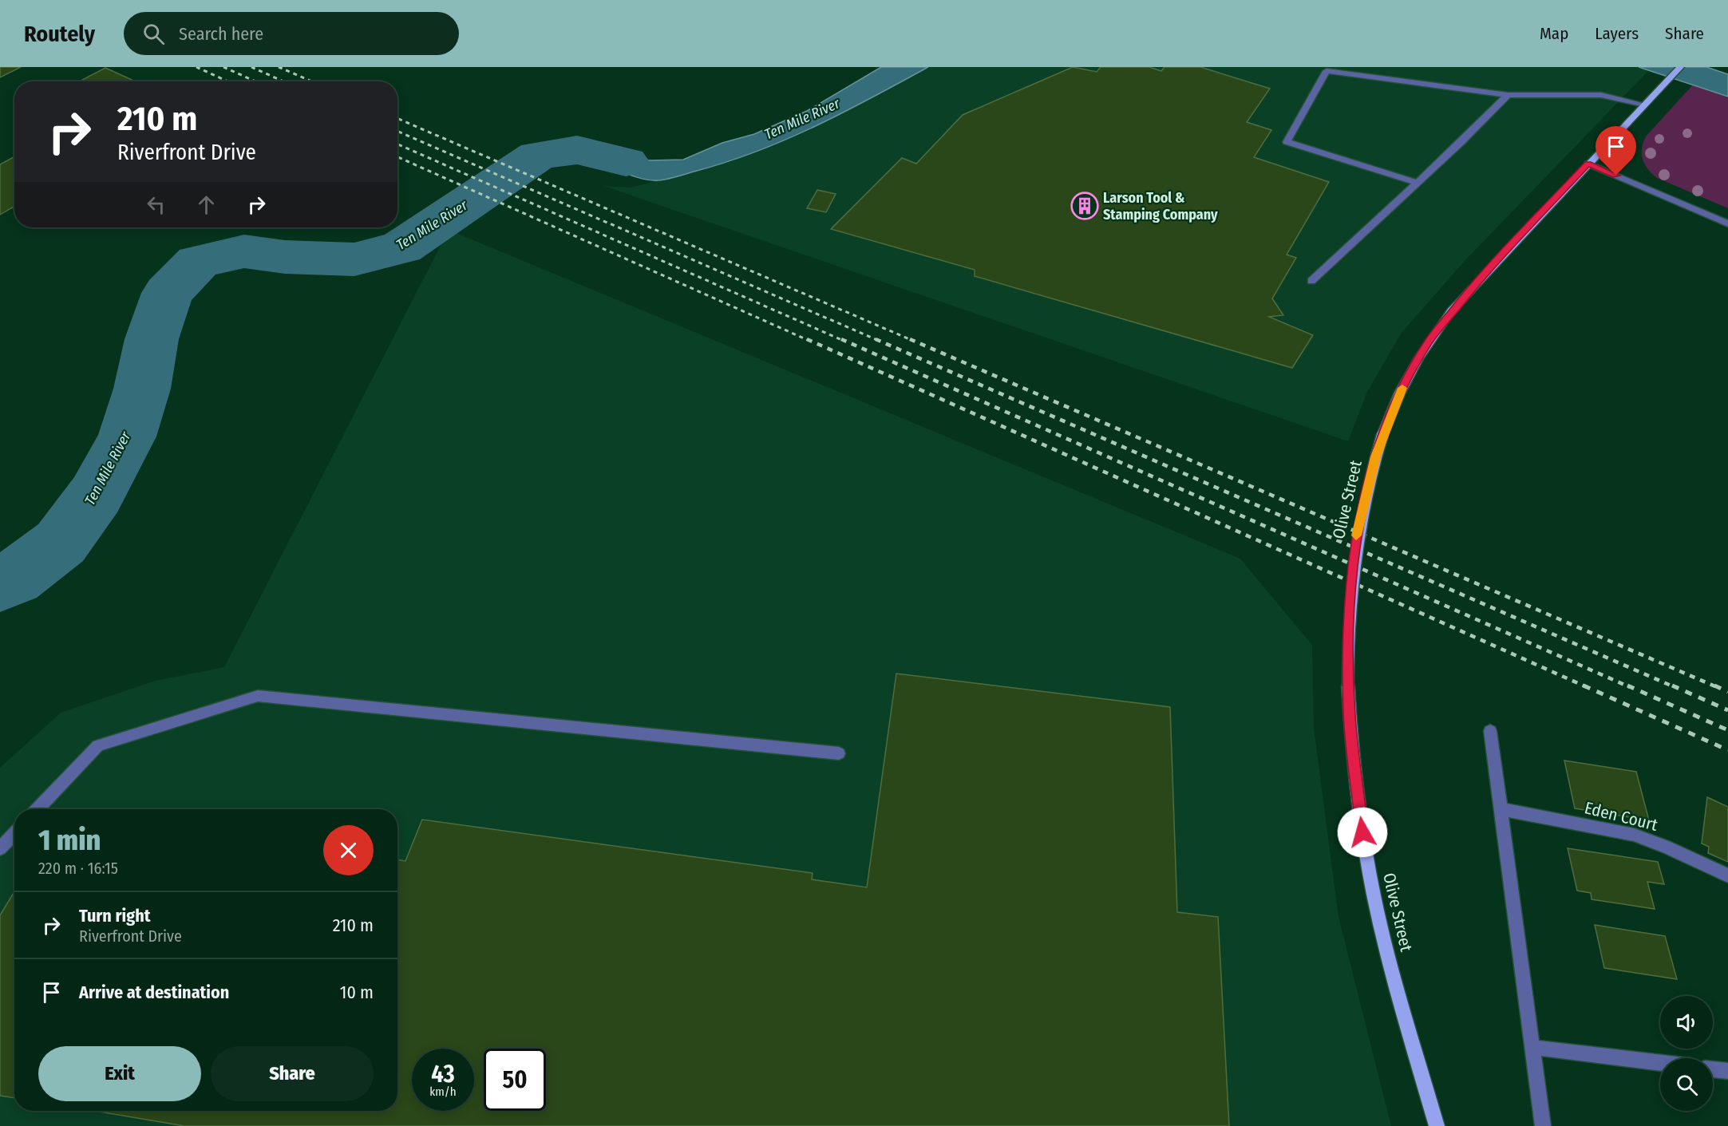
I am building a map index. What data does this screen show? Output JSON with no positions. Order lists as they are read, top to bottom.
{
  "streets": {
    "main road": ["Olive Street"],
    "street": ["Eden Court"]
  },
  "water": ["Ten Mile River"],
  "places": {
    "building": ["Larson Tool & Stamping Company"]
  },
  "page": {
    "header": "Routely",
    "search": "Search here",
    "nav": ["Map", "Layers", "Share"],
    "turn": ["210 m", "Riverfront Drive"],
    "heading": ["1 min", "220 m · 16:15"],
    "list": [
      {
        "name": "Turn right",
        "note": "Riverfront Drive",
        "value": "210 m"
      },
      {
        "name": "Arrive at destination",
        "value": "10 m"
      }
    ],
    "buttons": ["Exit", "Share"],
    "speed": "43 km/h",
    "limit": "50"
  }
}
